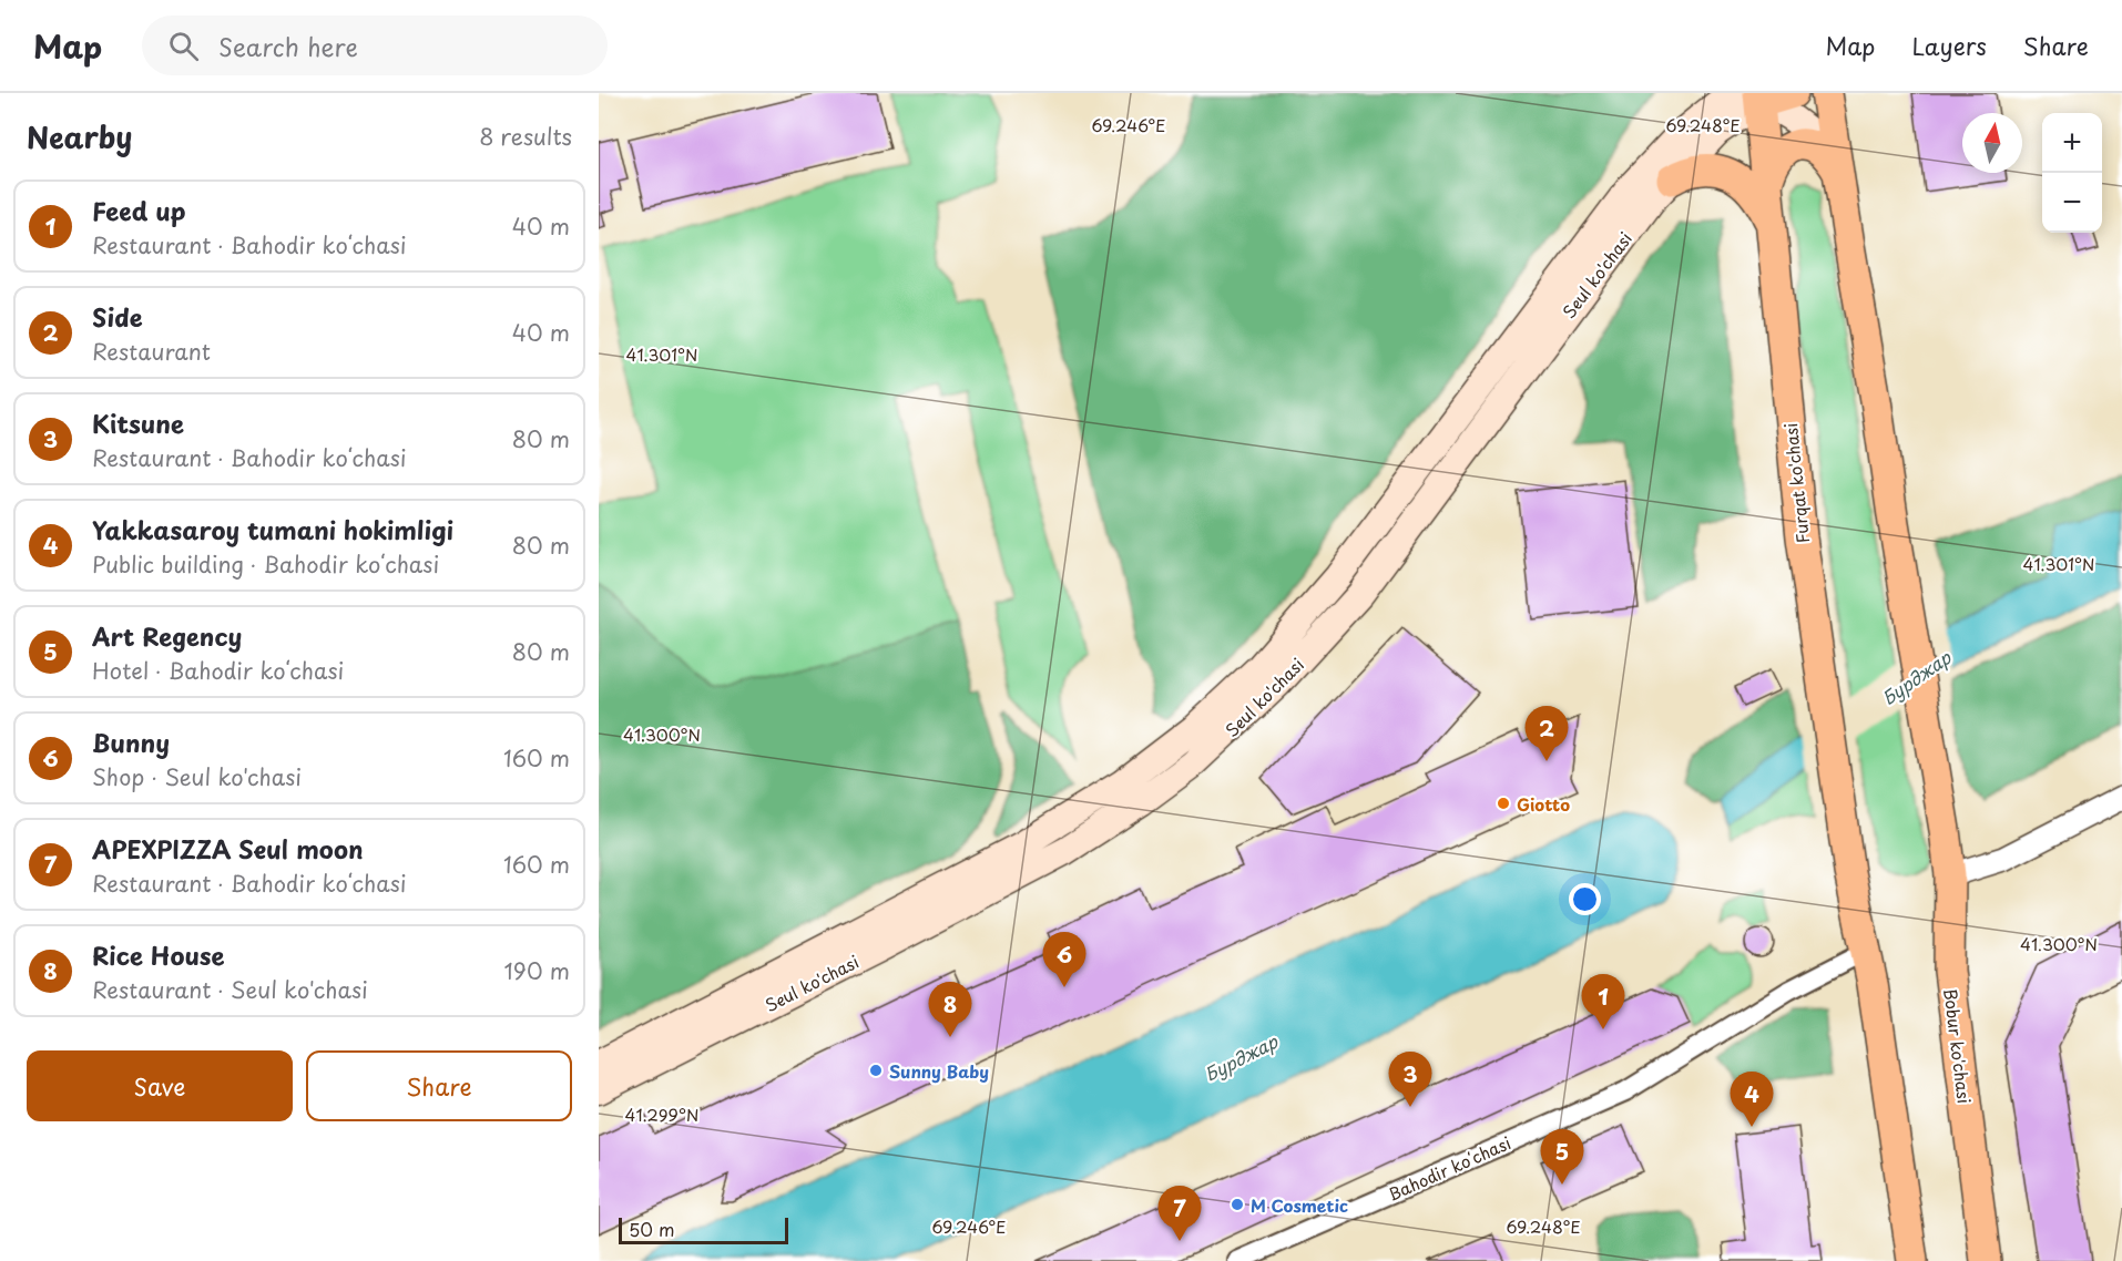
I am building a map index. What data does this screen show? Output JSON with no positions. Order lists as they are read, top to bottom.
{
  "streets": {
    "main road": ["Seul ko'chasi", "Furqat ko'chasi", "Bobur ko'chasi"],
    "street": ["Bahodir koʻchasi"]
  },
  "crossings": [
    ["Seul ko'chasi", "Furqat ko'chasi"],
    ["Furqat ko'chasi", "Bahodir koʻchasi"]
  ],
  "water": ["Бурджар"],
  "places": ["Giotto", "Sunny Baby", "M Cosmetic"],
  "scale_bar": "50 m",
  "north": "top",
  "page": {
    "header": "Map",
    "search": "Search here",
    "nav": ["Map", "Layers", "Share"],
    "heading": ["Nearby", "8 results"],
    "map_buttons": ["+", "−"],
    "list": [
      {
        "mark": "1",
        "name": "Feed up",
        "note": "Restaurant · Bahodir koʻchasi",
        "value": "40 m"
      },
      {
        "mark": "2",
        "name": "Side",
        "note": "Restaurant",
        "value": "40 m"
      },
      {
        "mark": "3",
        "name": "Kitsune",
        "note": "Restaurant · Bahodir koʻchasi",
        "value": "80 m"
      },
      {
        "mark": "4",
        "name": "Yakkasaroy tumani hokimligi",
        "note": "Public building · Bahodir koʻchasi",
        "value": "80 m"
      },
      {
        "mark": "5",
        "name": "Art Regency",
        "note": "Hotel · Bahodir koʻchasi",
        "value": "80 m"
      },
      {
        "mark": "6",
        "name": "Bunny",
        "note": "Shop · Seul ko'chasi",
        "value": "160 m"
      },
      {
        "mark": "7",
        "name": "APEXPIZZA Seul moon",
        "note": "Restaurant · Bahodir koʻchasi",
        "value": "160 m"
      },
      {
        "mark": "8",
        "name": "Rice House",
        "note": "Restaurant · Seul ko'chasi",
        "value": "190 m"
      }
    ],
    "pins": [
      "2",
      "6",
      "1",
      "8",
      "3",
      "4",
      "5",
      "7"
    ],
    "buttons": ["Save", "Share"],
    "scale": "50 m"
  },
  "coordinates": [
    "69.246°E",
    "69.248°E",
    "41.301°N",
    "41.300°N",
    "41.299°N"
  ]
}
